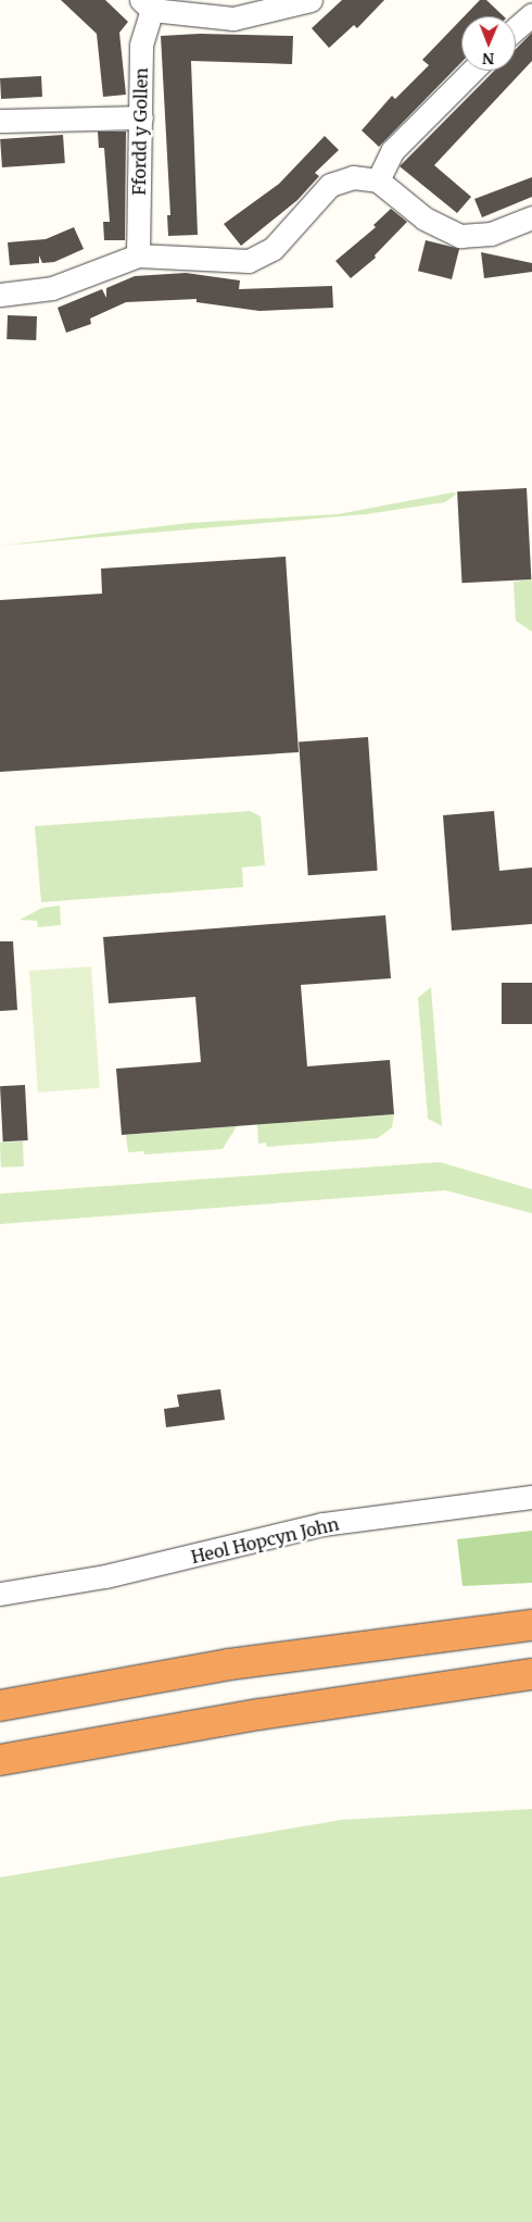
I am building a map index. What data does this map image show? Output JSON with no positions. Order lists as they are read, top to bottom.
{
  "streets": {
    "street": ["Ffordd y Gollen", "Heol Hopcyn John"]
  },
  "north": "bottom"
}
